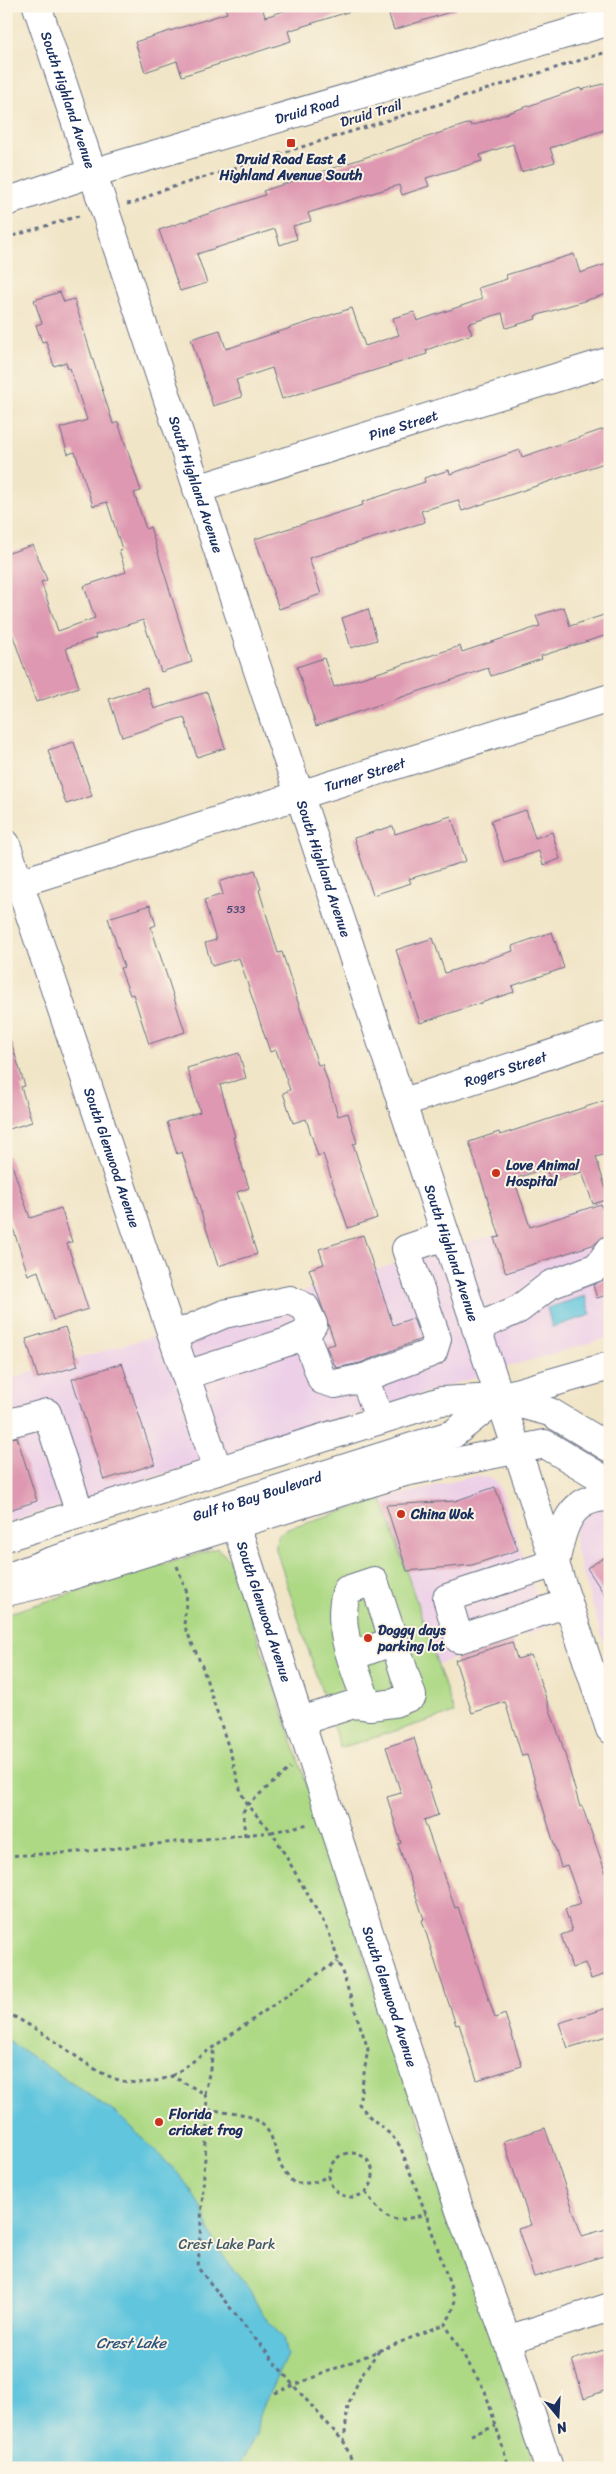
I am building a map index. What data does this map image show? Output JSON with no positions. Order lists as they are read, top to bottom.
{
  "streets": {
    "street": [
      "South Highland Avenue",
      "Druid Road",
      "Pine Street",
      "Turner Street",
      "Rogers Street",
      "South Glenwood Avenue",
      "Gulf to Bay Boulevard"
    ],
    "path": ["Druid Trail"]
  },
  "crossings": [
    ["South Highland Avenue", "Druid Road"],
    ["South Highland Avenue", "Pine Street"],
    ["South Highland Avenue", "Turner Street"],
    ["South Highland Avenue", "Rogers Street"],
    ["South Highland Avenue", "Gulf to Bay Boulevard"],
    ["Turner Street", "South Glenwood Avenue"]
  ],
  "water": ["Crest Lake"],
  "parks": ["Crest Lake Park"],
  "places": {
    "transit": ["Druid Road East & Highland Avenue South"],
    "other": [
      "Love Animal Hospital",
      "China Wok",
      "Doggy days parking lot",
      "Florida cricket frog"
    ]
  },
  "house_numbers": ["533"],
  "north": "bottom"
}
